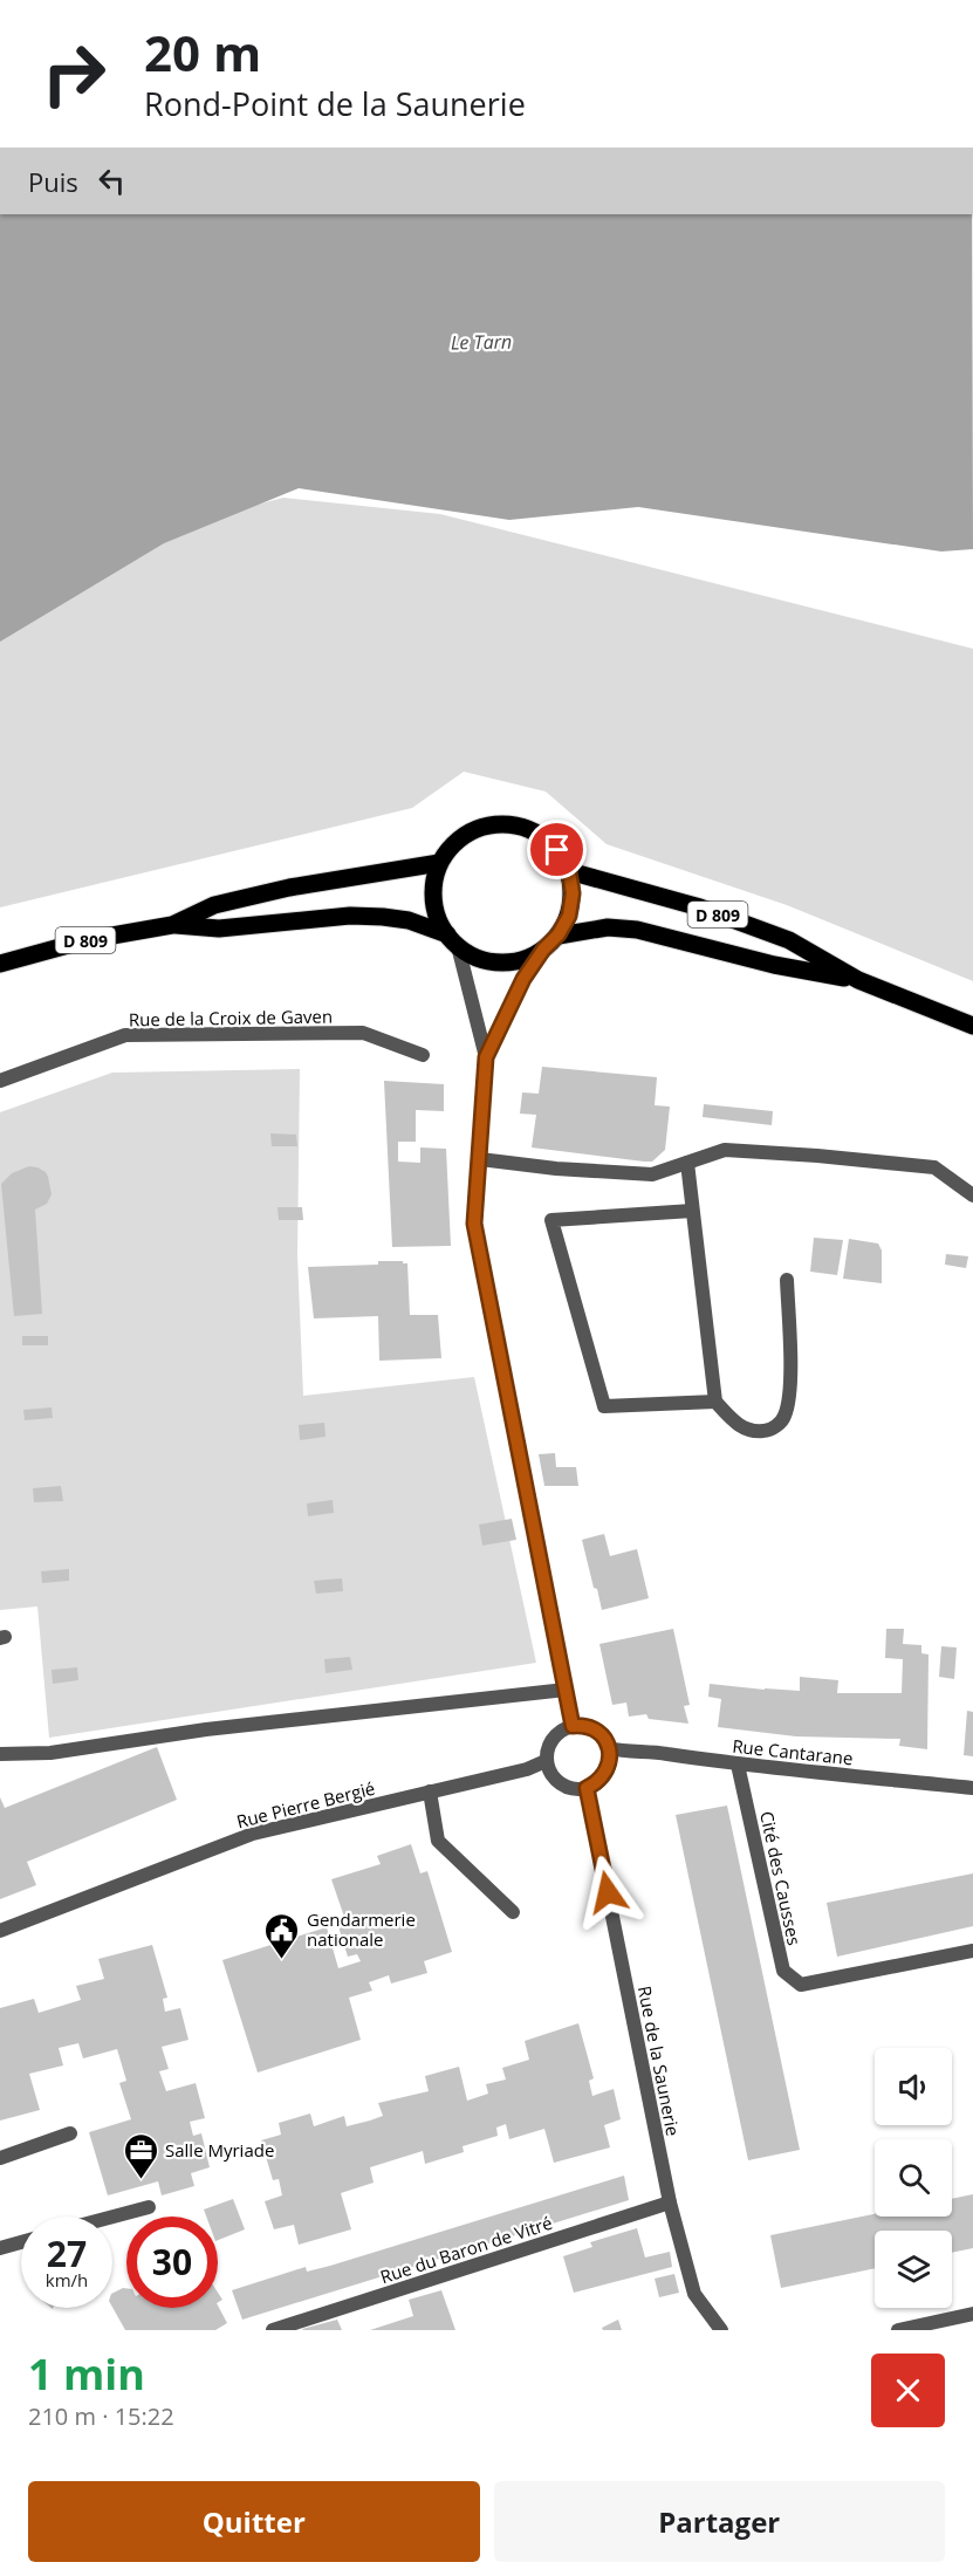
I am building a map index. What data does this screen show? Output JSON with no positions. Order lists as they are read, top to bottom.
{
  "streets": {
    "main road": ["D 809"],
    "street": [
      "Rue de la Croix de Gaven",
      "Rue Cantarane",
      "Rue Pierre Bergié",
      "Cité des Causses",
      "Rue de la Saunerie",
      "Rue du Baron de Vitré"
    ]
  },
  "crossings": [
    ["Rue Cantarane", "Rue Pierre Bergié"],
    ["Rue Cantarane", "Cité des Causses"],
    ["Rue Cantarane", "Rue de la Saunerie"],
    ["Rue Pierre Bergié", "Rue de la Saunerie"],
    ["Rue de la Saunerie", "Rue du Baron de Vitré"]
  ],
  "water": ["Le Tarn"],
  "places": {
    "public building": ["Gendarmerie nationale"],
    "office": ["Salle Myriade"]
  },
  "page": {
    "turn": ["20 m", "Rond-Point de la Saunerie"],
    "then": "Puis",
    "speed": "27 km/h",
    "limit": "30",
    "heading": ["1 min", "210 m · 15:22"],
    "buttons": ["Quitter", "Partager"]
  }
}
